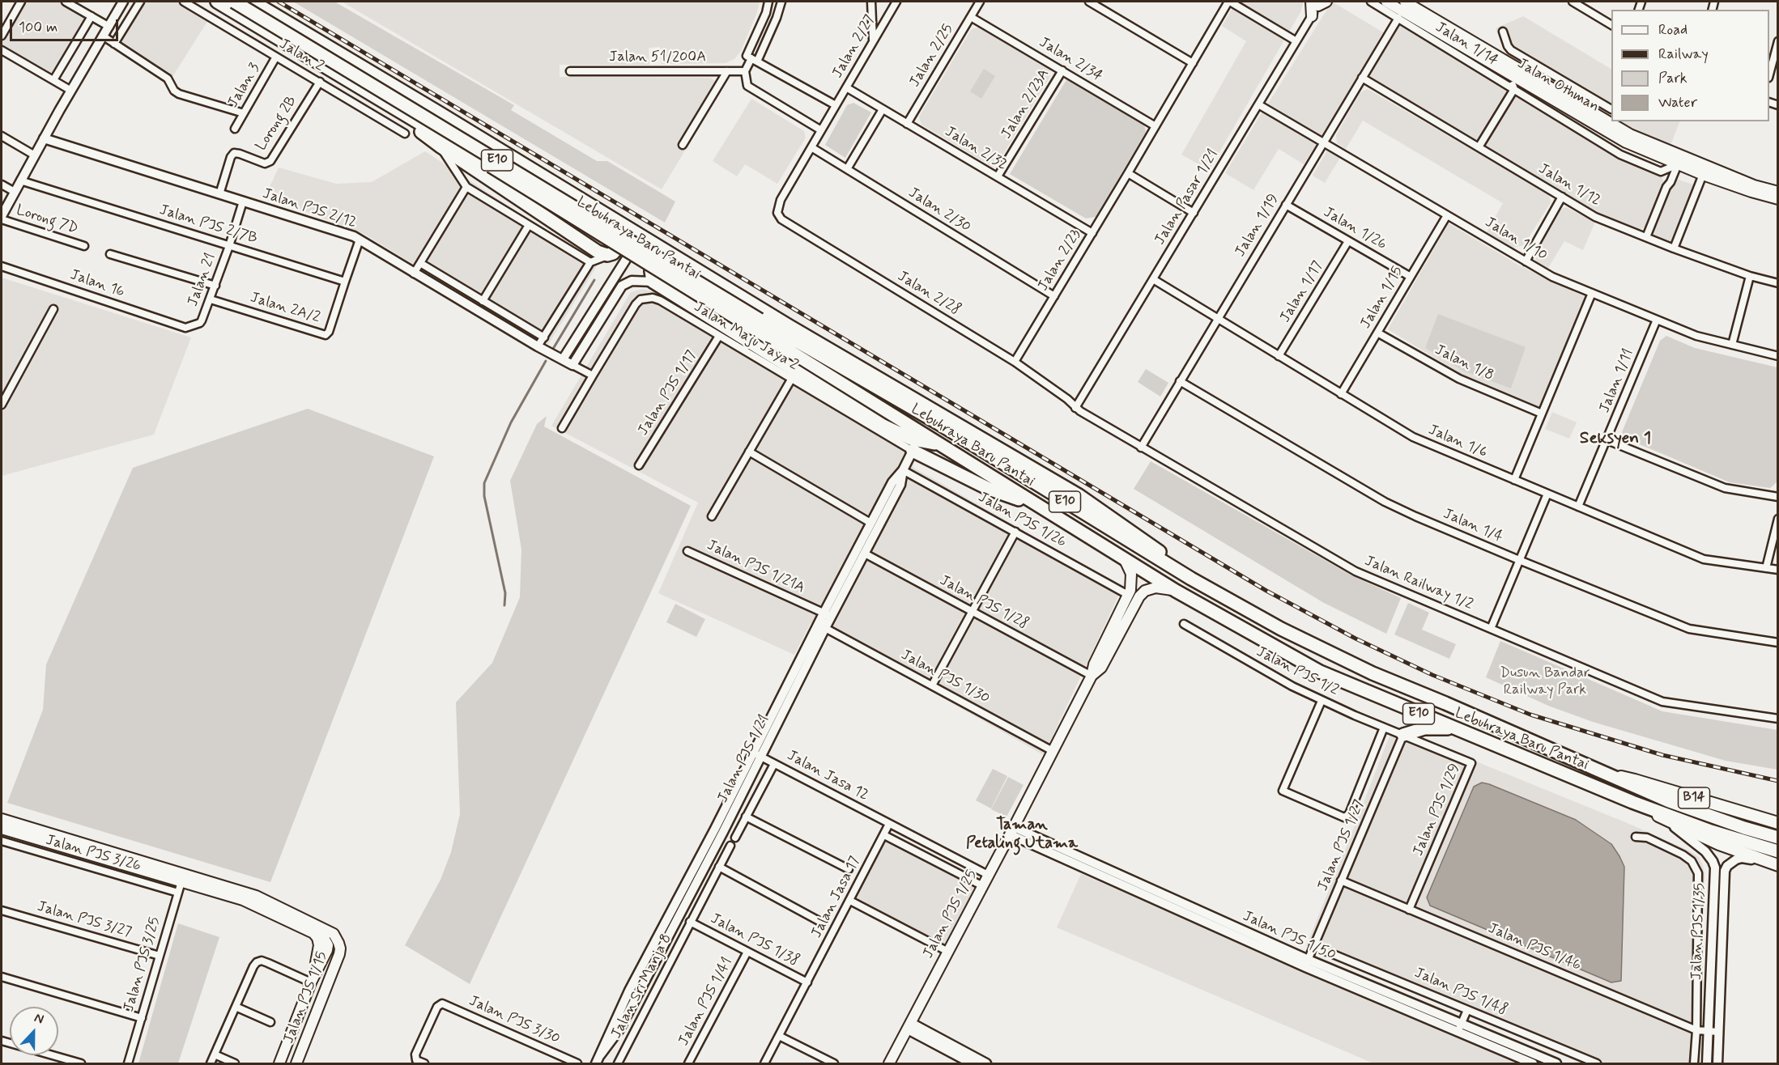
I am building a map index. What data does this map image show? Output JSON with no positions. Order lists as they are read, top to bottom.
{
  "streets": {
    "highway": ["E10", "Lebuhraya Baru Pantai"],
    "main road": [
      "Jalan Othman",
      "B14",
      "Jalan PJS 1/25",
      "Jalan PJS 1/15"
    ],
    "street": [
      "Jalan 1/14",
      "Jalan 2/27",
      "Jalan 2",
      "Jalan 2/25",
      "Jalan 51/200A",
      "Jalan 2/34",
      "Jalan 3",
      "Jalan 2/23A",
      "Lorong 2B",
      "Jalan 2/32",
      "Jalan 1/12",
      "Jalan Pasar 1/21",
      "Jalan PJS 2/12",
      "Jalan 2/30",
      "Lorong 7D",
      "Jalan PJS 2/7B",
      "Jalan 1/19",
      "Jalan 1/26",
      "Jalan 1/10",
      "Jalan 2/23",
      "Jalan 21",
      "Jalan 16",
      "Jalan 1/17",
      "Jalan 2/28",
      "Jalan 1/15",
      "Jalan 2A/2",
      "Jalan Maju Jaya 2",
      "Jalan 1/8",
      "Jalan 1/11",
      "Jalan PJS 1/17",
      "Jalan 1/6",
      "Jalan PJS 1/26",
      "Jalan 1/4",
      "Jalan PJS 1/21A",
      "Jalan Railway 1/2",
      "Jalan PJS 1/28",
      "Jalan PJS 1/2",
      "Jalan PJS 1/30",
      "Jalan PJS 1/21",
      "Jalan Jasa 12",
      "Jalan PJS 1/29",
      "Jalan PJS 1/27",
      "Jalan PJS 3/26",
      "Jalan Jasa 17",
      "Jalan PJS 3/27",
      "Jalan PJS 1/35",
      "Jalan PJS 1/50",
      "Jalan PJS 1/38",
      "Jalan PJS 1/46",
      "Jalan PJS 3/25",
      "Jalan Sri Manja 8",
      "Jalan PJS 1/48",
      "Jalan PJS 1/41",
      "Jalan PJS 3/30"
    ]
  },
  "crossings": [
    ["Jalan 1/14", "Jalan Othman"],
    ["Jalan 1/14", "Jalan 1/19"],
    ["Jalan 2/27", "Jalan 2/32"],
    ["Jalan 2/27", "Jalan 2/30"],
    ["Jalan 2/27", "Jalan 2/28"],
    ["Jalan 2", "Jalan 3"],
    ["Jalan 2", "Lorong 2B"],
    ["Jalan 2/25", "Jalan 2/34"],
    ["Jalan 2/25", "Jalan 2/32"],
    ["Jalan 2/34", "Jalan 2/23A"],
    ["Jalan 2/34", "Jalan 2/23"],
    ["Jalan 2/23A", "Jalan 2/32"],
    ["Lorong 2B", "Jalan PJS 2/12"],
    ["Jalan 2/32", "Jalan 2/23"],
    ["Jalan 1/12", "Jalan 1/19"],
    ["Jalan Pasar 1/21", "Jalan 1/10"],
    ["Jalan Pasar 1/21", "Jalan 2/28"],
    ["Jalan Pasar 1/21", "Jalan 1/6"],
    ["Jalan Pasar 1/21", "Jalan Railway 1/2"],
    ["Jalan PJS 2/12", "Jalan 21"],
    ["Jalan 2/30", "Jalan 2/23"],
    ["Jalan PJS 2/7B", "Jalan 21"],
    ["Jalan PJS 2/7B", "Jalan 2A/2"],
    ["Jalan 1/19", "Jalan 1/26"],
    ["Jalan 1/19", "Jalan 1/10"],
    ["Jalan 1/19", "Jalan 1/6"],
    ["Jalan 1/19", "Jalan 1/4"],
    ["Jalan 1/19", "Jalan Railway 1/2"],
    ["Jalan 1/26", "Jalan 1/17"],
    ["Jalan 1/26", "Jalan 1/15"],
    ["Lebuhraya Baru Pantai", "B14"],
    ["Lebuhraya Baru Pantai", "Jalan PJS 1/25"],
    ["Jalan 1/10", "Jalan 1/15"],
    ["Jalan 1/10", "Jalan 1/11"],
    ["Jalan 2/23", "Jalan 2/28"],
    ["Jalan 21", "Jalan 16"],
    ["Jalan 21", "Jalan 2A/2"],
    ["Jalan 1/17", "Jalan 1/6"],
    ["Jalan 2/28", "Jalan Railway 1/2"],
    ["Jalan 1/15", "Jalan 1/8"],
    ["Jalan 1/15", "Jalan 1/6"],
    ["Jalan Maju Jaya 2", "Jalan PJS 1/17"],
    ["Jalan Maju Jaya 2", "Jalan PJS 1/21"],
    ["Jalan 1/11", "Jalan 1/6"],
    ["Jalan PJS 1/26", "Jalan PJS 1/21"],
    ["Jalan PJS 1/26", "Jalan PJS 1/25"],
    ["Jalan PJS 1/21A", "Jalan PJS 1/21"],
    ["Jalan PJS 1/28", "Jalan PJS 1/21"],
    ["Jalan PJS 1/28", "Jalan PJS 1/25"],
    ["Jalan PJS 1/2", "Jalan PJS 1/29"],
    ["Jalan PJS 1/2", "Jalan PJS 1/27"],
    ["Jalan PJS 1/30", "Jalan PJS 1/21"],
    ["Jalan PJS 1/30", "Jalan PJS 1/25"],
    ["Jalan PJS 1/21", "Jalan Jasa 12"],
    ["Jalan Jasa 12", "Jalan Jasa 17"],
    ["Jalan Jasa 12", "Jalan PJS 1/25"],
    ["B14", "Jalan PJS 1/35"],
    ["Jalan PJS 1/29", "Jalan PJS 1/27"],
    ["Jalan PJS 1/29", "Jalan PJS 1/46"],
    ["Jalan PJS 1/27", "Jalan PJS 1/50"],
    ["Jalan PJS 1/27", "Jalan PJS 1/46"],
    ["Jalan PJS 1/27", "Jalan PJS 1/48"],
    ["Jalan PJS 3/26", "Jalan PJS 3/25"],
    ["Jalan Jasa 17", "Jalan PJS 1/38"],
    ["Jalan PJS 1/25", "Jalan PJS 1/50"],
    ["Jalan PJS 3/27", "Jalan PJS 3/25"],
    ["Jalan PJS 1/35", "Jalan PJS 1/46"],
    ["Jalan PJS 1/38", "Jalan Sri Manja 8"],
    ["Jalan PJS 1/38", "Jalan PJS 1/41"]
  ],
  "districts": ["Seksyen 1", "Taman Petaling Utama"],
  "parks": ["Dusun Bandar Railway Park"],
  "legend": [
    "Road",
    "Railway",
    "Park",
    "Water"
  ],
  "scale_bar": "100 m",
  "north": "top"
}
